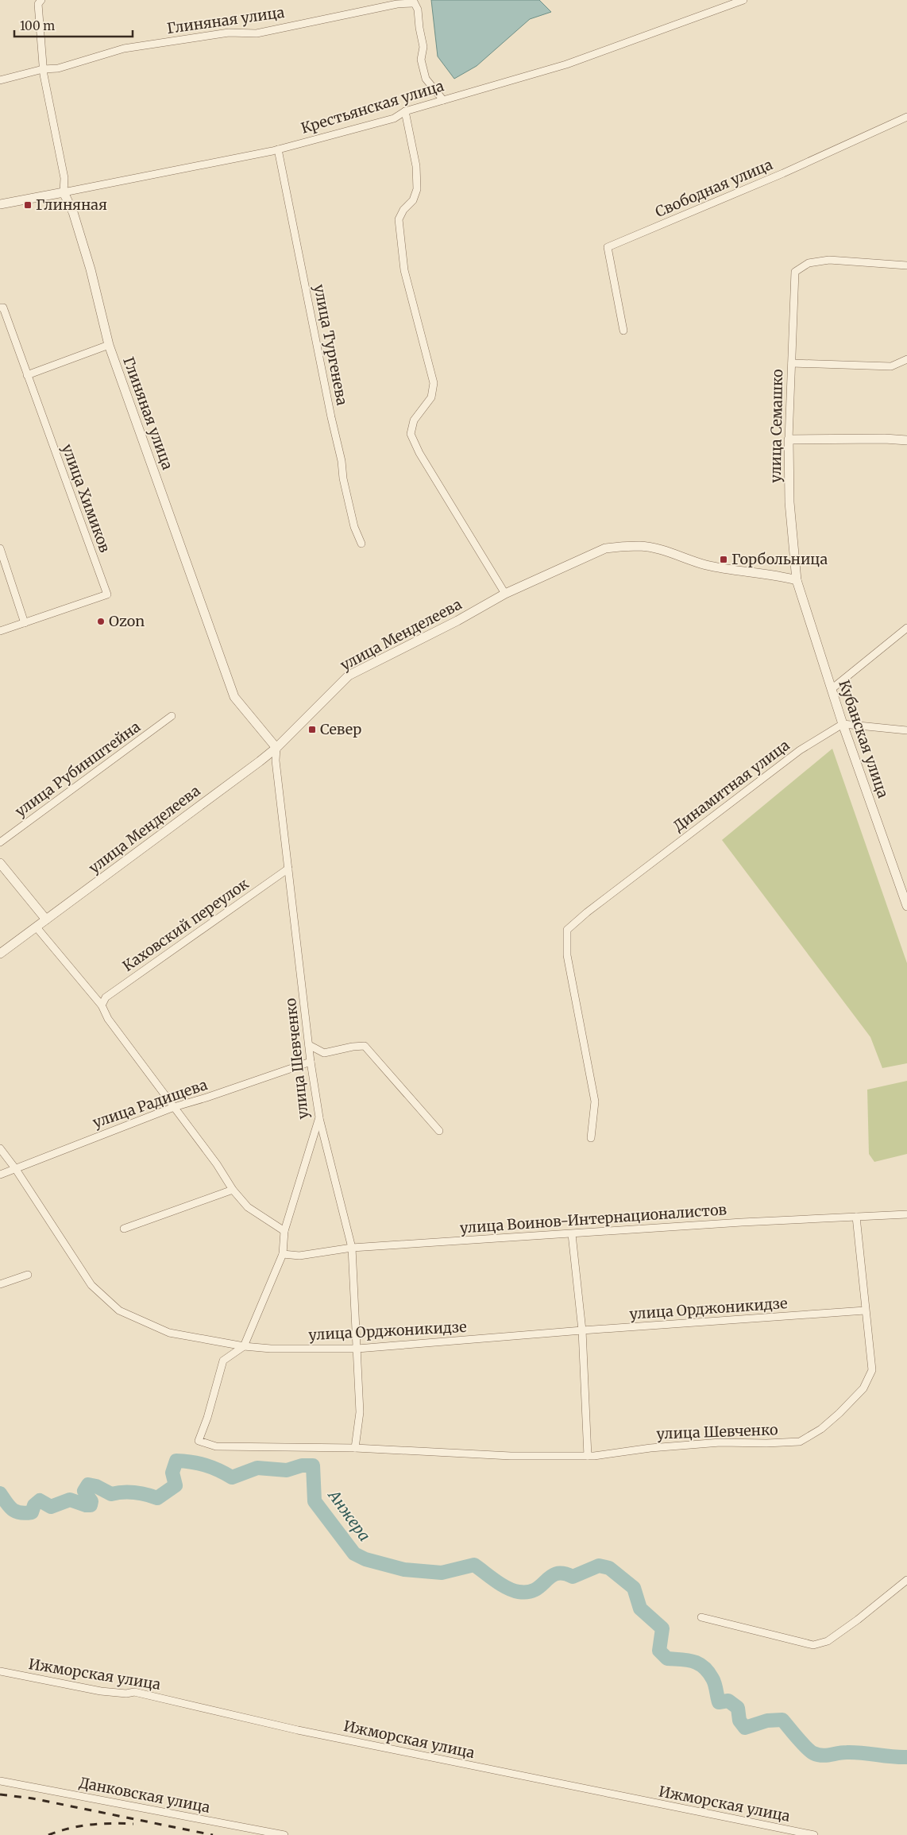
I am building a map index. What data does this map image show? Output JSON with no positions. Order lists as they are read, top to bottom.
{
  "streets": {
    "street": [
      "Глиняная улица",
      "Крестьянская улица",
      "Свободная улица",
      "улица Тургенева",
      "улица Семашко",
      "улица Химиков",
      "улица Менделеева",
      "Кубанская улица",
      "улица Рубинштейна",
      "Динамитная улица",
      "Каховский переулок",
      "улица Шевченко",
      "улица Радищева",
      "улица Воинов-Интернационалистов",
      "улица Орджоникидзе",
      "Ижморская улица",
      "Данковская улица"
    ]
  },
  "crossings": [
    ["Глиняная улица", "Крестьянская улица"],
    ["Глиняная улица", "улица Менделеева"],
    ["Глиняная улица", "улица Шевченко"],
    ["Крестьянская улица", "улица Тургенева"],
    ["улица Семашко", "улица Менделеева"],
    ["улица Семашко", "Кубанская улица"],
    ["улица Менделеева", "Кубанская улица"],
    ["улица Менделеева", "улица Шевченко"],
    ["Кубанская улица", "Динамитная улица"],
    ["Каховский переулок", "улица Шевченко"],
    ["улица Шевченко", "улица Радищева"],
    ["улица Шевченко", "улица Воинов-Интернационалистов"],
    ["улица Шевченко", "улица Орджоникидзе"],
    ["улица Радищева", "улица Орджоникидзе"]
  ],
  "water": ["Анжера"],
  "places": {
    "transit": ["Глиняная", "Горбольница", "Север"],
    "other": ["Ozon"]
  },
  "scale_bar": "100 m"
}
